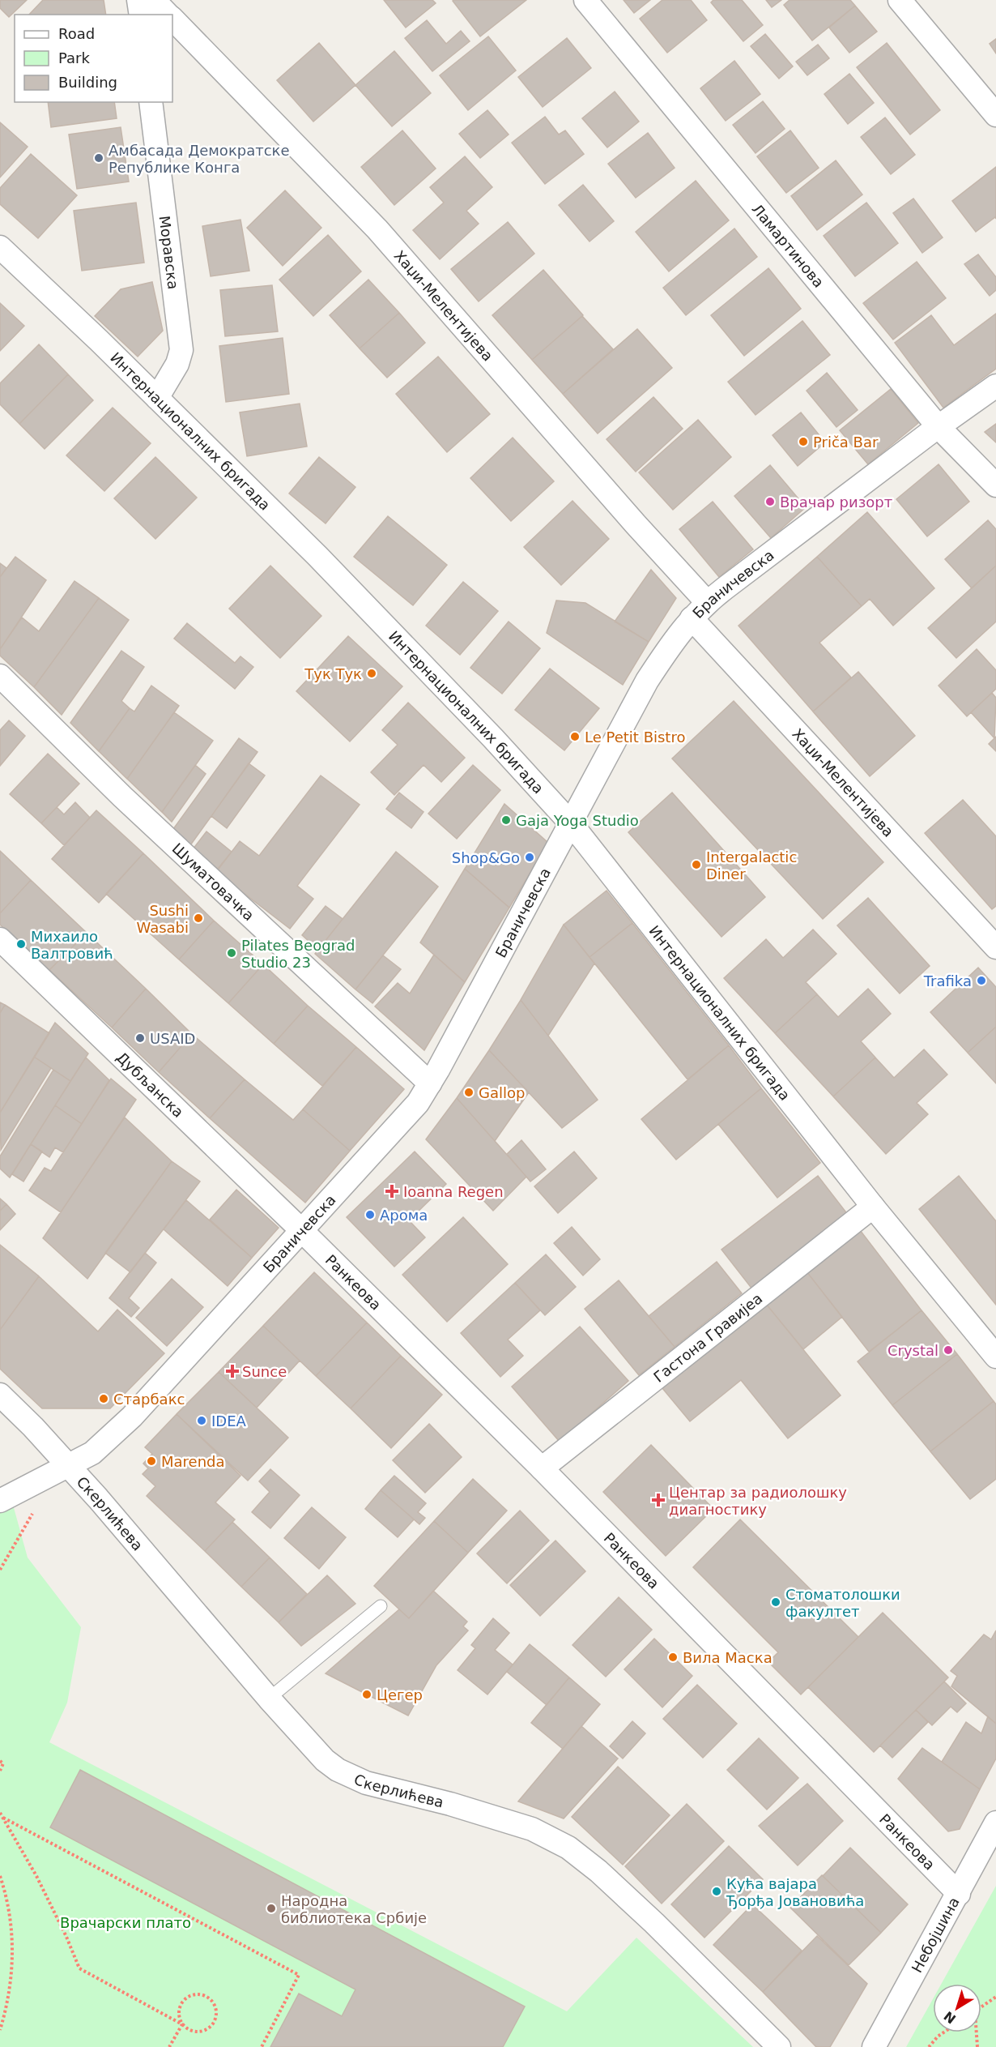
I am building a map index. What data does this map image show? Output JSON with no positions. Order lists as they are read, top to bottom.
{
  "streets": {
    "street": [
      "Ламартинова",
      "Моравска",
      "Хаџи-Мелентијева",
      "Интернационалних бригада",
      "Браничевска",
      "Шуматовачка",
      "Дубљанска",
      "Ранкеова",
      "Гастона Гравијеа",
      "Скерлићева",
      "Небојшина"
    ]
  },
  "crossings": [
    ["Ламартинова", "Браничевска"],
    ["Моравска", "Интернационалних бригада"],
    ["Хаџи-Мелентијева", "Браничевска"],
    ["Интернационалних бригада", "Браничевска"],
    ["Интернационалних бригада", "Гастона Гравијеа"],
    ["Браничевска", "Шуматовачка"],
    ["Браничевска", "Дубљанска"],
    ["Браничевска", "Ранкеова"],
    ["Браничевска", "Скерлићева"],
    ["Дубљанска", "Ранкеова"],
    ["Ранкеова", "Гастона Гравијеа"],
    ["Ранкеова", "Небојшина"]
  ],
  "parks": ["Врачарски плато"],
  "places": {
    "other": [
      "Амбасада Демократске Републике Конга",
      "Priča Bar",
      "Врачар ризорт",
      "Тук Тук",
      "Le Petit Bistro",
      "Gaja Yoga Studio",
      "Shop&Go",
      "Intergalactic Diner",
      "Sushi Wasabi",
      "Михаило Валтровић",
      "Pilates Beograd Studio 23",
      "Trafika",
      "USAID",
      "Gallop",
      "Арома",
      "Crystal",
      "Старбакс",
      "IDEA",
      "Marenda",
      "Стоматолошки факултет",
      "Вила Маска",
      "Цегер",
      "Кућа вајара Ђорђа Јовановића",
      "Народна библиотека Србије"
    ],
    "health": ["Ioanna Regen", "Sunce", "Центар за радиолошку диагностику"]
  },
  "legend": ["Road", "Park", "Building"],
  "north": "bottom left"
}
